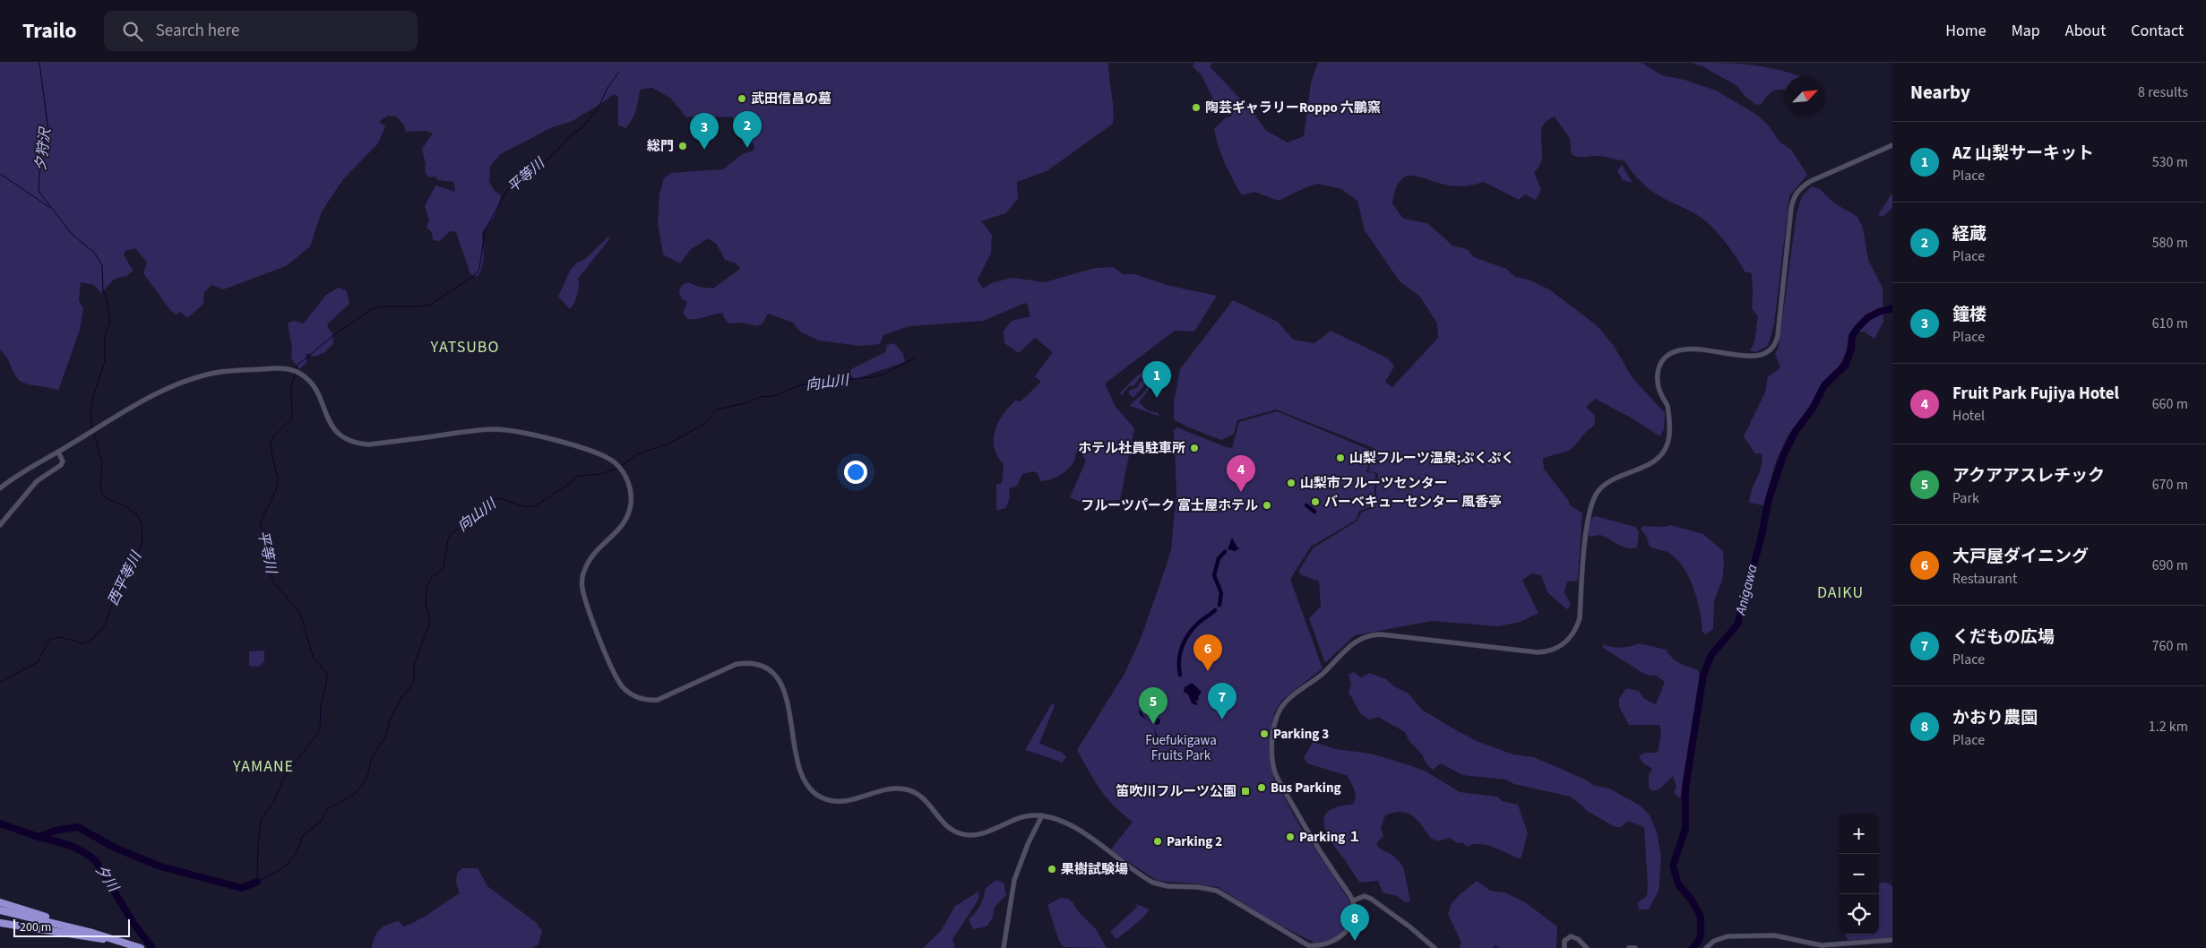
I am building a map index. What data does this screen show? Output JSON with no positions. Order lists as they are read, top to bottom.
{
  "districts": ["YATSUBO", "DAIKU", "YAMANE"],
  "water": [
    "夕狩沢",
    "平等川",
    "向山川",
    "西平等川",
    "Anigawa",
    "夕川"
  ],
  "parks": ["Fuefukigawa Fruits Park"],
  "places": {
    "other": [
      "武田信昌の墓",
      "陶芸ギャラリーRoppo 六鵬窯",
      "総門",
      "ホテル社員駐車所",
      "山梨フルーツ温泉;ぷくぷく",
      "山梨市フルーツセンター",
      "バーベキューセンター 風香亭",
      "フルーツパーク 富士屋ホテル",
      "Parking 3",
      "Bus Parking",
      "Parking １",
      "Parking 2",
      "果樹試験場"
    ],
    "transit": ["笛吹川フルーツ公園"]
  },
  "scale_bar": "200 m",
  "north": "top right",
  "page": {
    "header": "Trailo",
    "search": "Search here",
    "nav": [
      "Home",
      "Map",
      "About",
      "Contact"
    ],
    "heading": ["Nearby", "8 results"],
    "pins": [
      "2",
      "3",
      "1",
      "4",
      "6",
      "7",
      "5",
      "8"
    ],
    "list": [
      {
        "mark": "1",
        "name": "AZ 山梨サーキット",
        "note": "Place",
        "value": "530 m"
      },
      {
        "mark": "2",
        "name": "経蔵",
        "note": "Place",
        "value": "580 m"
      },
      {
        "mark": "3",
        "name": "鐘楼",
        "note": "Place",
        "value": "610 m"
      },
      {
        "mark": "4",
        "name": "Fruit Park Fujiya Hotel",
        "note": "Hotel",
        "value": "660 m"
      },
      {
        "mark": "5",
        "name": "アクアアスレチック",
        "note": "Park",
        "value": "670 m"
      },
      {
        "mark": "6",
        "name": "大戸屋ダイニング",
        "note": "Restaurant",
        "value": "690 m"
      },
      {
        "mark": "7",
        "name": "くだもの広場",
        "note": "Place",
        "value": "760 m"
      },
      {
        "mark": "8",
        "name": "かおり農園",
        "note": "Place",
        "value": "1.2 km"
      }
    ],
    "map_buttons": ["+", "−"],
    "scale": "200 m"
  }
}
